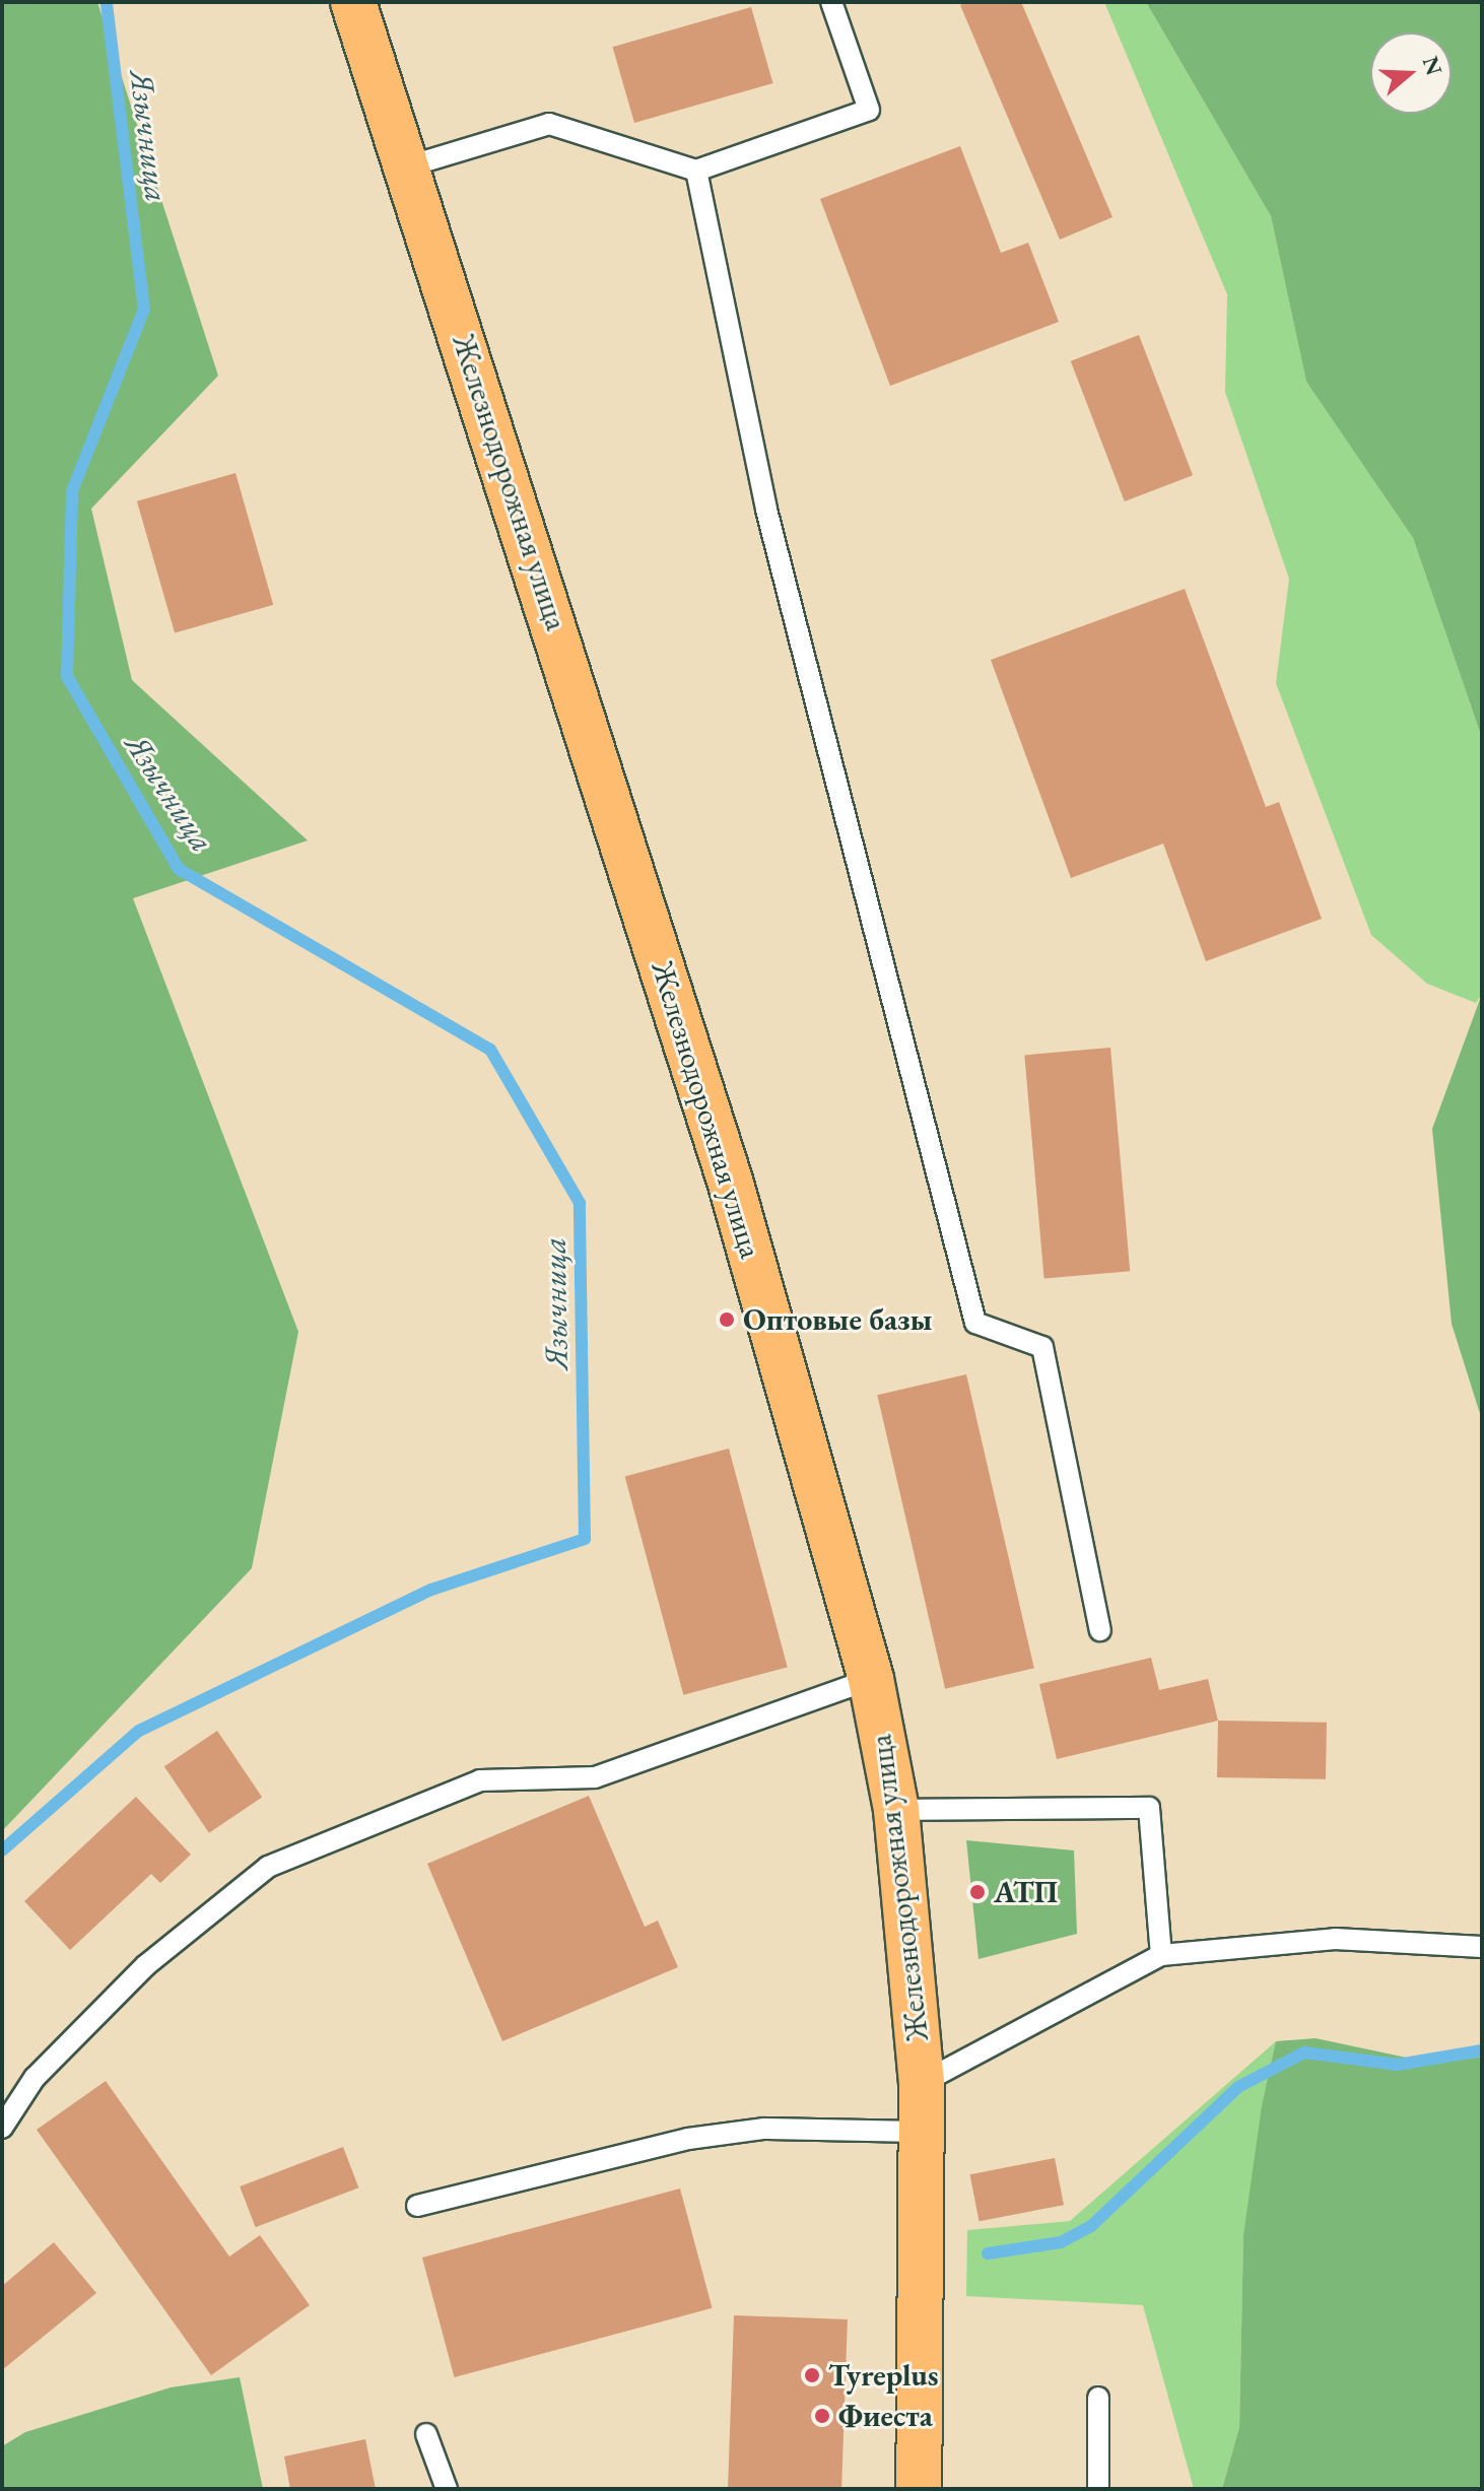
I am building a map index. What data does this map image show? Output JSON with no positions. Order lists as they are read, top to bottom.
{
  "streets": {
    "highway": ["Железнодорожная улица"]
  },
  "water": ["Язычница"],
  "places": [
    "Оптовые базы",
    "АТП",
    "Tyreplus",
    "Фиеста"
  ],
  "north": "right"
}
